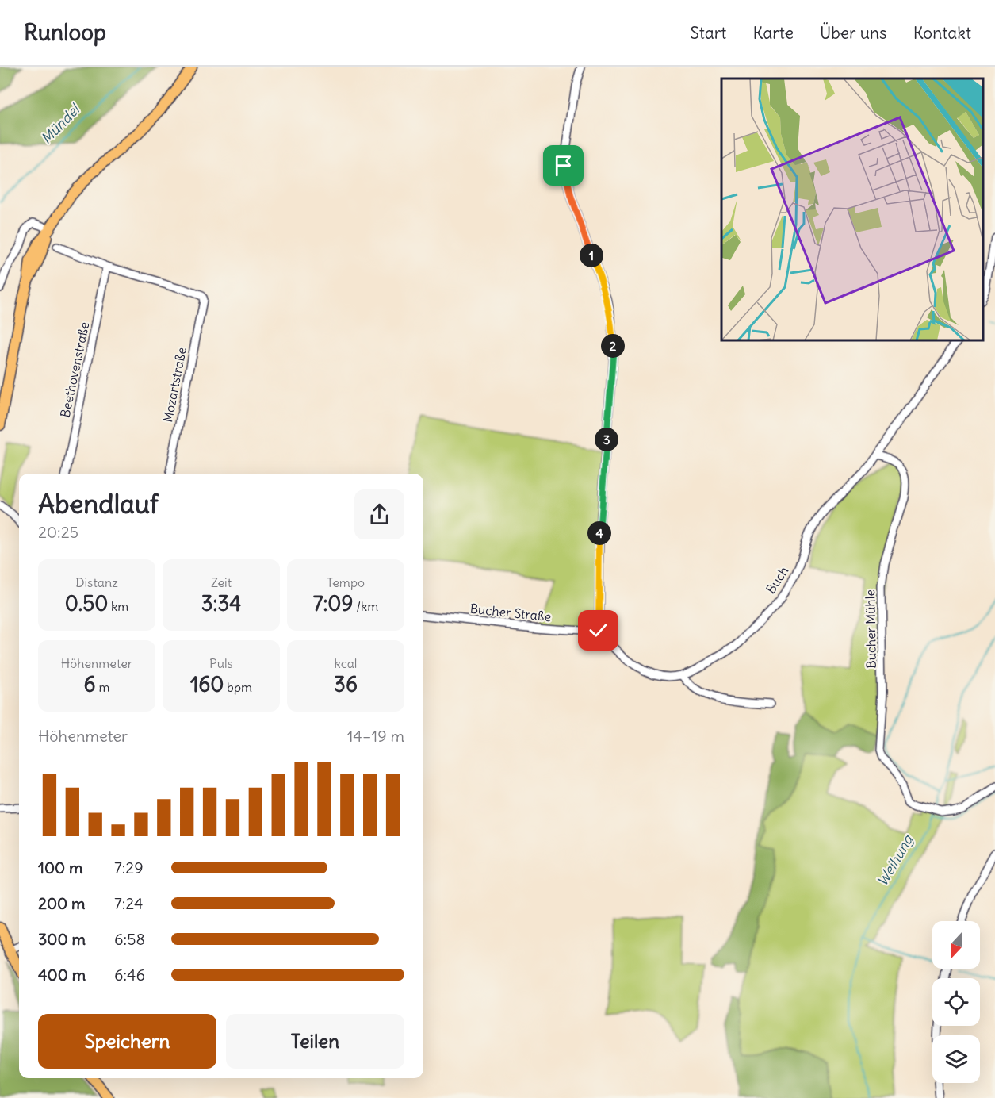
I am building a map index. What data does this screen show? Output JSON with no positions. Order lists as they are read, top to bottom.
{
  "streets": {
    "street": [
      "Beethovenstraße",
      "Mozartstraße",
      "Buch",
      "Bucher Straße",
      "Bucher Mühle"
    ]
  },
  "crossings": [
    ["Beethovenstraße", "Mozartstraße"],
    ["Buch", "Bucher Straße"],
    ["Buch", "Bucher Mühle"]
  ],
  "water": ["Mündel", "Weihung"],
  "north": "bottom",
  "page": {
    "header": "Runloop",
    "nav": [
      "Start",
      "Karte",
      "Über uns",
      "Kontakt"
    ],
    "pins": [
      "1",
      "2",
      "3",
      "4"
    ],
    "heading": ["Abendlauf", "20:25"],
    "stats": [
      ["Distanz", "0.50 km"],
      ["Zeit", "3:34"],
      ["Tempo", "7:09 /km"],
      ["Höhenmeter", "6 m"],
      ["Puls", "160 bpm"],
      ["kcal", "36"]
    ],
    "chart": ["Höhenmeter", "14–19 m"],
    "list": [
      {
        "name": "100 m",
        "note": "7:29"
      },
      {
        "name": "200 m",
        "note": "7:24"
      },
      {
        "name": "300 m",
        "note": "6:58"
      },
      {
        "name": "400 m",
        "note": "6:46"
      }
    ],
    "buttons": ["Speichern", "Teilen"]
  }
}
